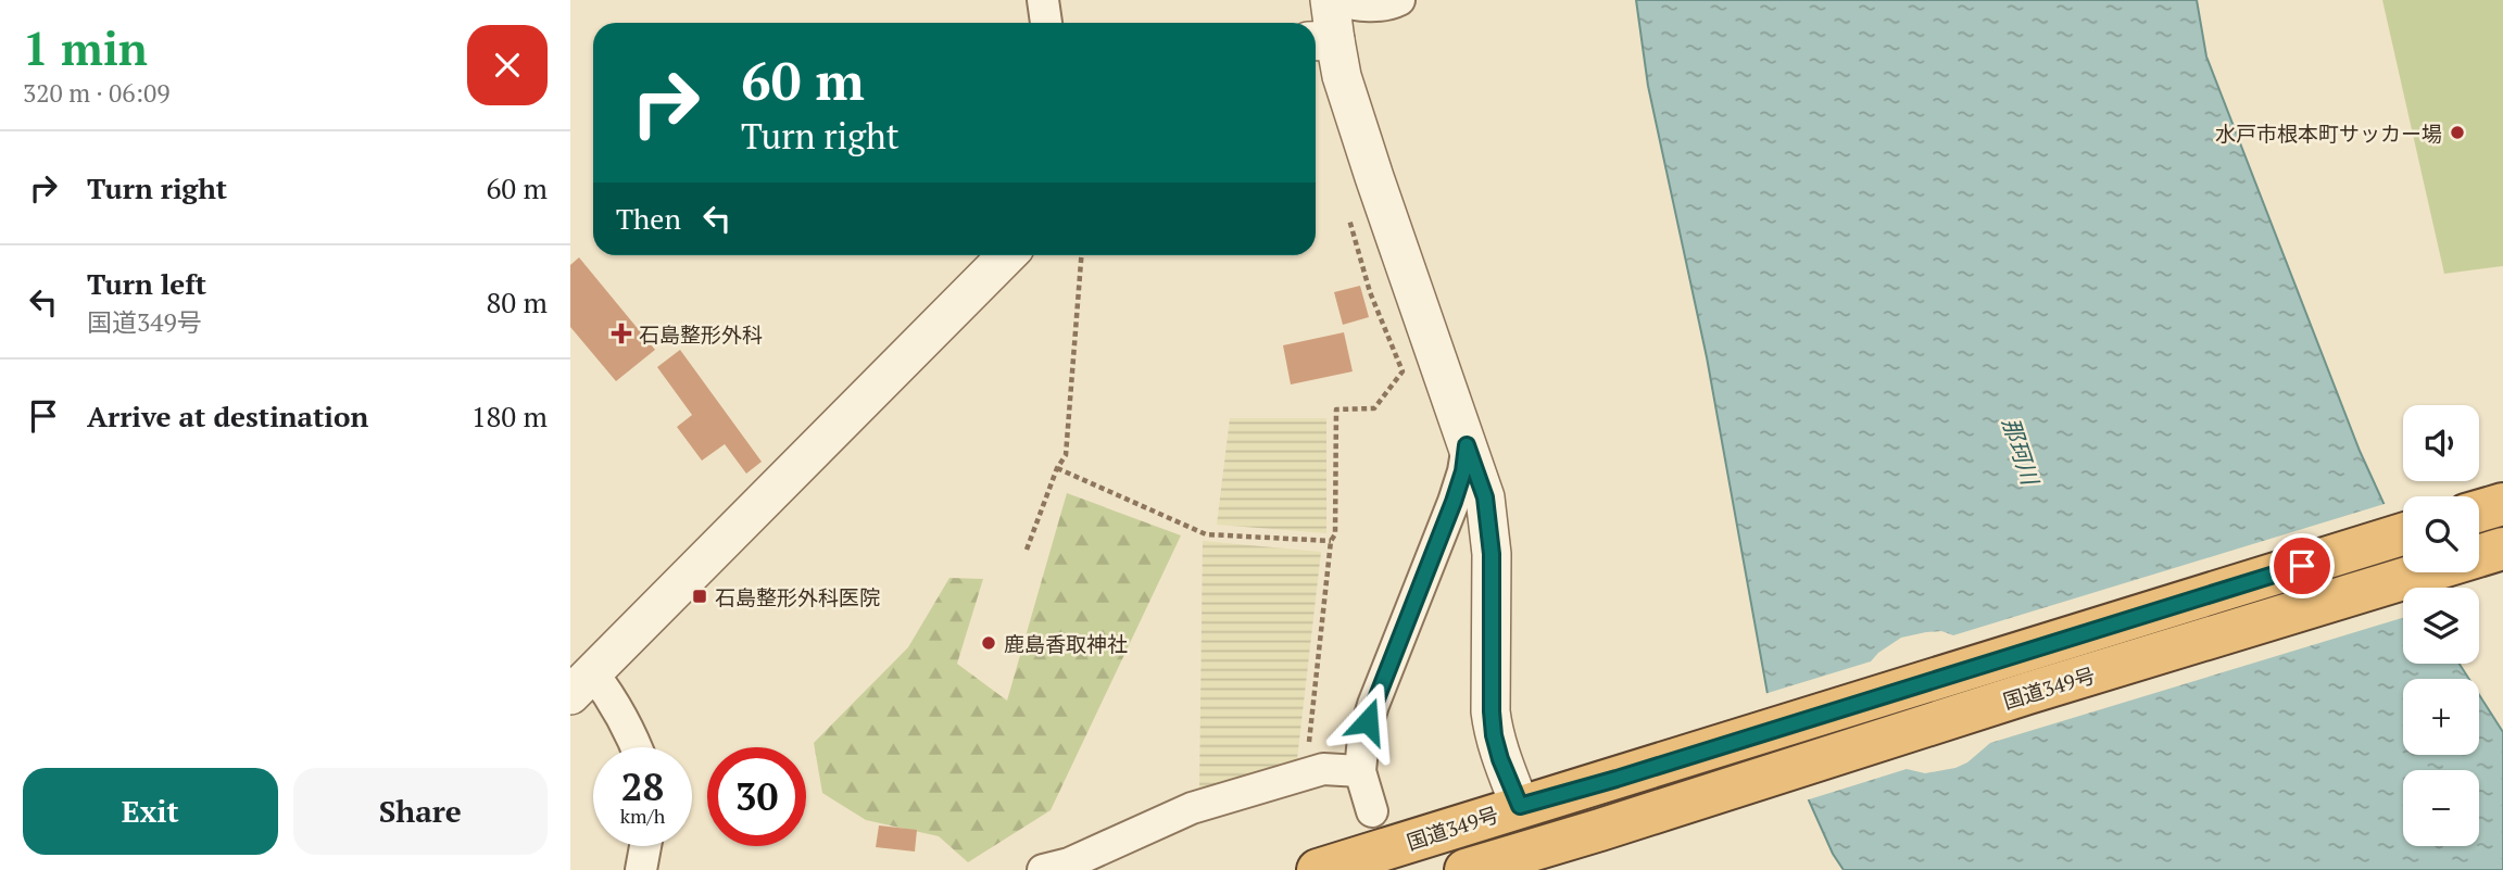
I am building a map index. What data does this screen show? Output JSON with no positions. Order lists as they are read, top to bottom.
{
  "streets": {
    "highway": ["国道349号"]
  },
  "water": ["那珂川"],
  "places": {
    "other": ["水戸市根本町サッカー場", "鹿島香取神社"],
    "health": ["石島整形外科"],
    "transit": ["石島整形外科医院"]
  },
  "page": {
    "heading": ["1 min", "320 m · 06:09"],
    "turn": ["60 m", "Turn right"],
    "list": [
      {
        "name": "Turn right",
        "value": "60 m"
      },
      {
        "name": "Turn left",
        "note": "国道349号",
        "value": "80 m"
      },
      {
        "name": "Arrive at destination",
        "value": "180 m"
      }
    ],
    "then": "Then",
    "map_buttons": ["+", "−"],
    "speed": "28 km/h",
    "limit": "30",
    "buttons": ["Exit", "Share"]
  }
}
